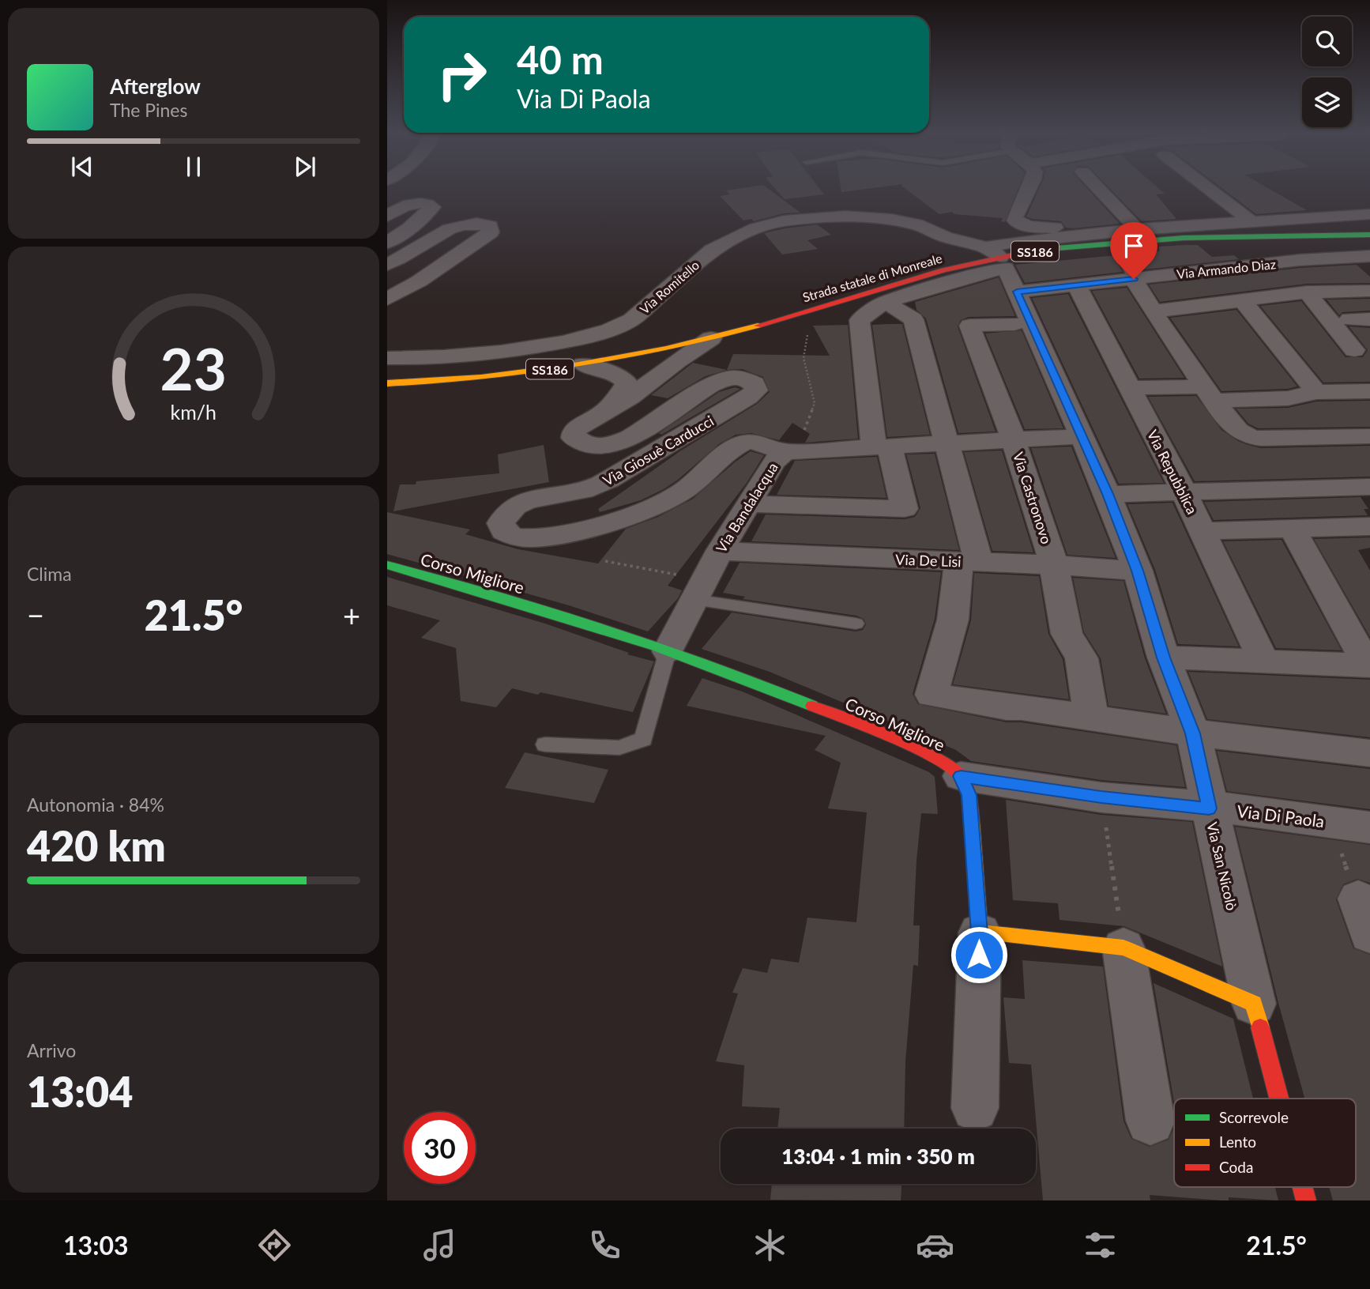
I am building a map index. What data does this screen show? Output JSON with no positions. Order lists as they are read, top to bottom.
{
  "streets": {
    "main road": ["SS186", "Strada statale di Monreale", "Corso Migliore"],
    "street": [
      "Via Armando Diaz",
      "Via Romitello",
      "Via Giosuè Carducci",
      "Via Repubblica",
      "Via Castronovo",
      "Via Bandalacqua",
      "Via De Lisi",
      "Via Di Paola",
      "Via San Nicolò"
    ]
  },
  "crossings": [
    ["Via Armando Diaz", "Strada statale di Monreale"],
    ["Via Armando Diaz", "Via Romitello"],
    ["Via Armando Diaz", "Via Repubblica"],
    ["Via Armando Diaz", "Via San Nicolò"],
    ["Strada statale di Monreale", "Via Romitello"],
    ["Strada statale di Monreale", "Via Giosuè Carducci"],
    ["Strada statale di Monreale", "Via San Nicolò"],
    ["Via Romitello", "Via San Nicolò"],
    ["Via Giosuè Carducci", "Via Bandalacqua"],
    ["Via Castronovo", "Via De Lisi"],
    ["Via Bandalacqua", "Via De Lisi"],
    ["Via Bandalacqua", "Corso Migliore"],
    ["Via De Lisi", "Via San Nicolò"],
    ["Corso Migliore", "Via Di Paola"],
    ["Via Di Paola", "Via San Nicolò"]
  ],
  "legend": ["Scorrevole", "Lento", "Coda"],
  "page": {
    "turn": ["40 m", "Via Di Paola"],
    "song": ["Afterglow", "The Pines"],
    "tile": [
      "Clima",
      ["Autonomia · 84%", "420 km"],
      ["Arrivo", "13:04"]
    ],
    "heat": ["−", "21.5°", "+"],
    "limit": "30",
    "trip": "13:04 · 1 min · 350 m",
    "tabs": ["13:03", "21.5°"],
    "gauge": ["23", "km/h"]
  }
}
